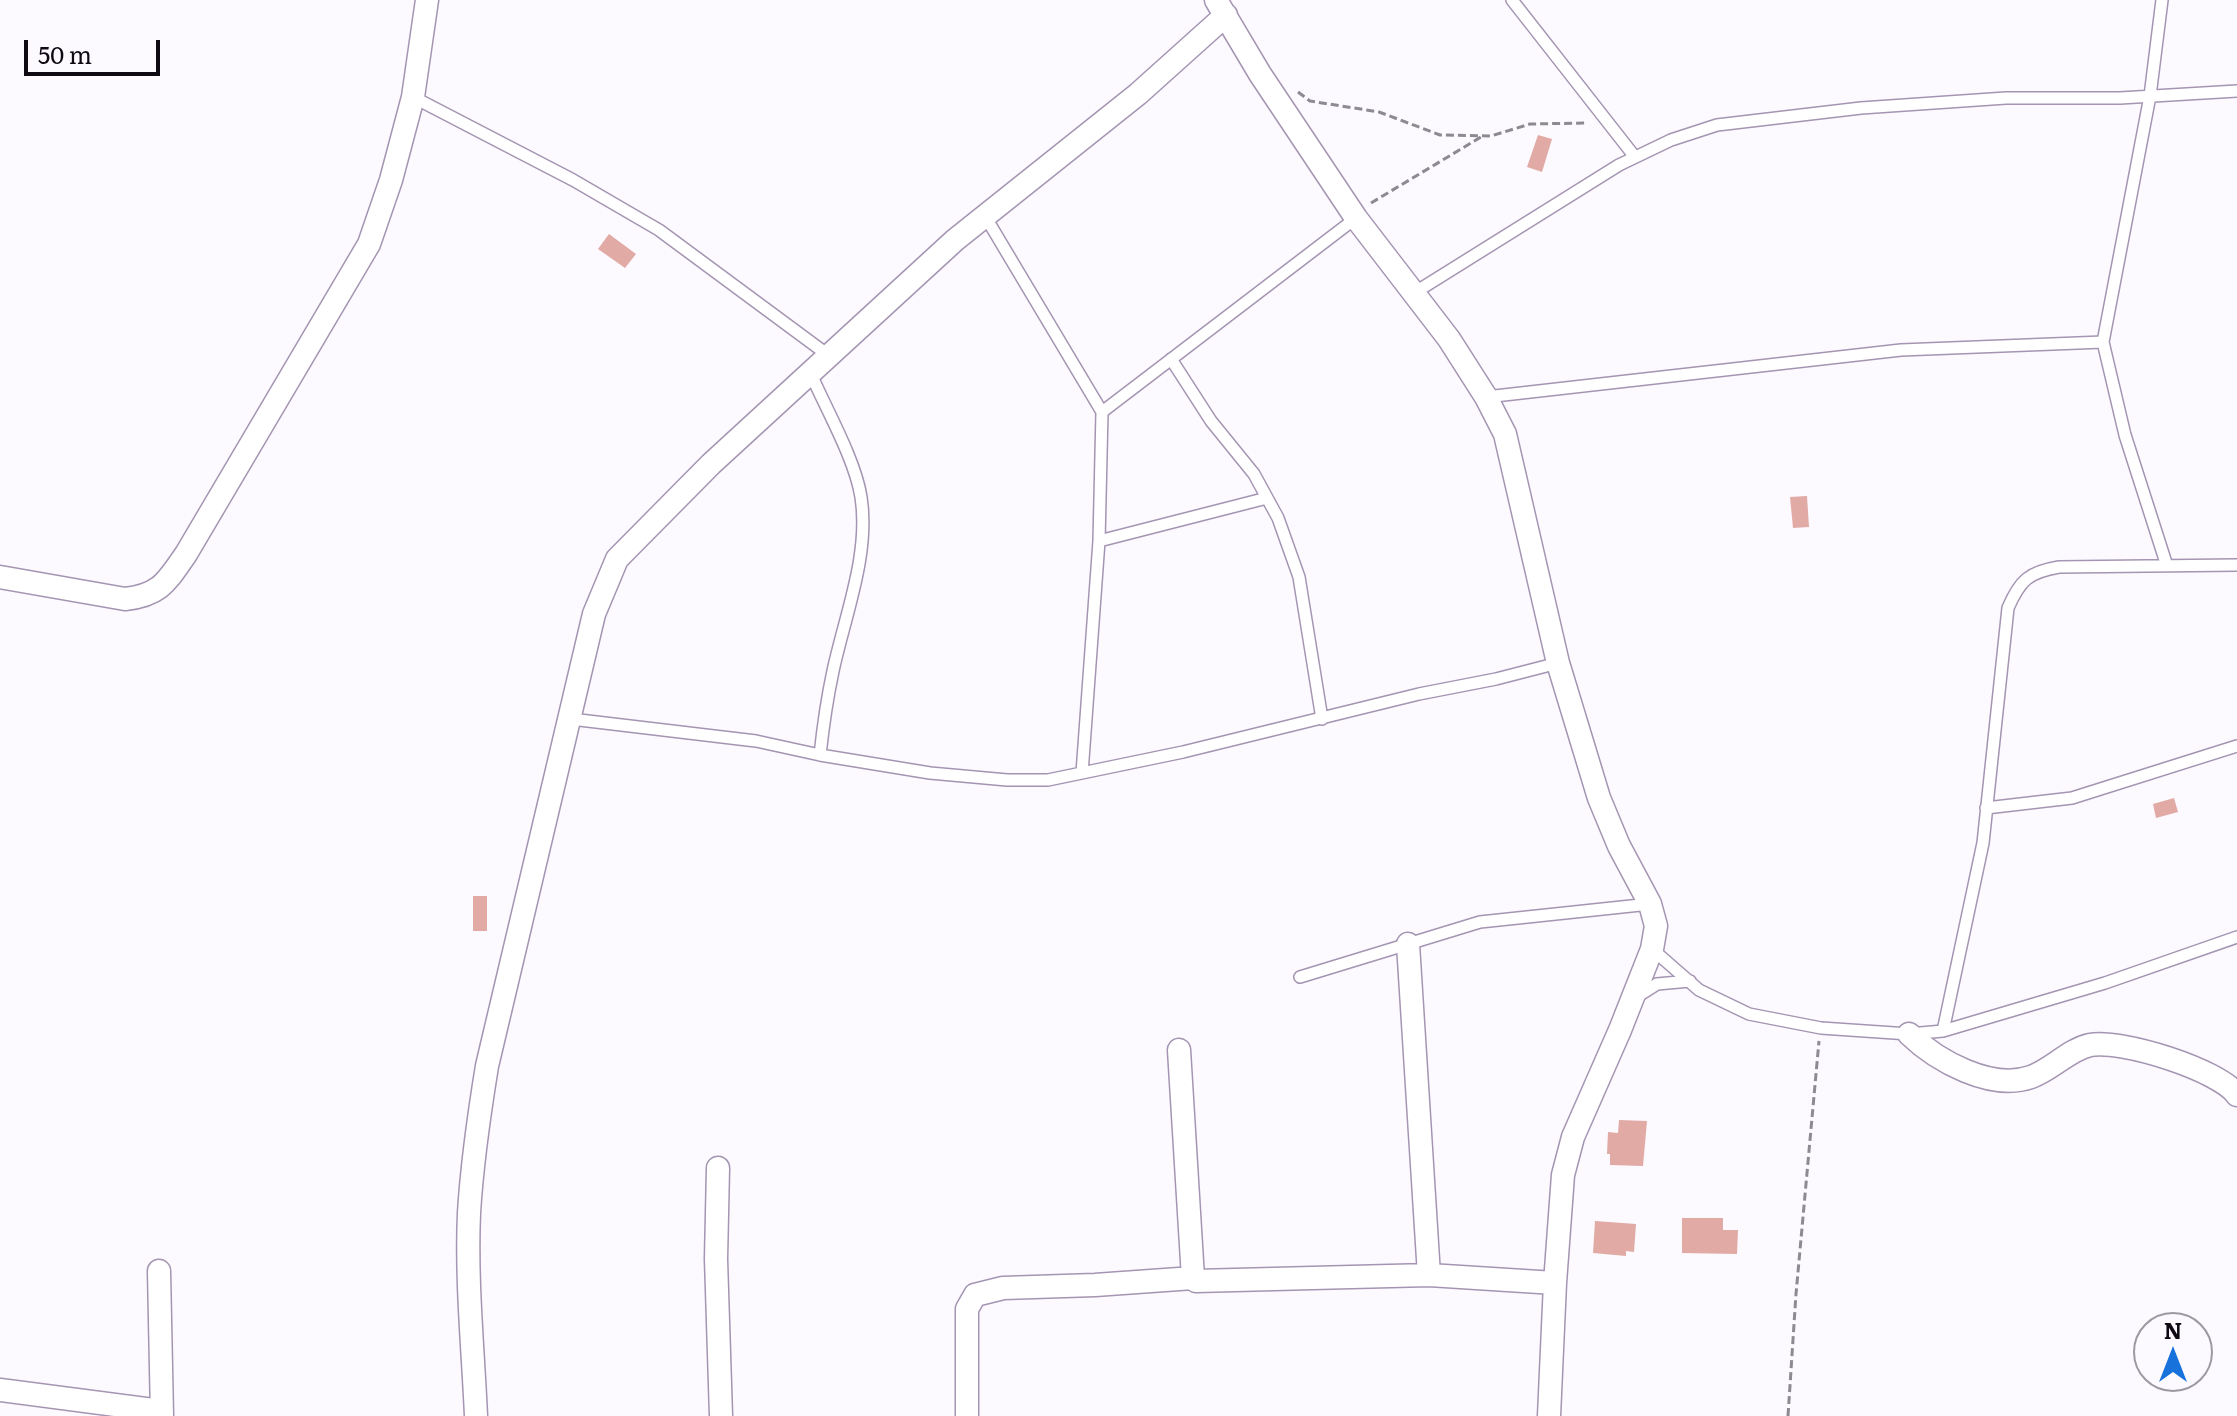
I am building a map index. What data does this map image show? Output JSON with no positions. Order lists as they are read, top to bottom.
{
  "scale_bar": "50 m",
  "north": "top"
}
